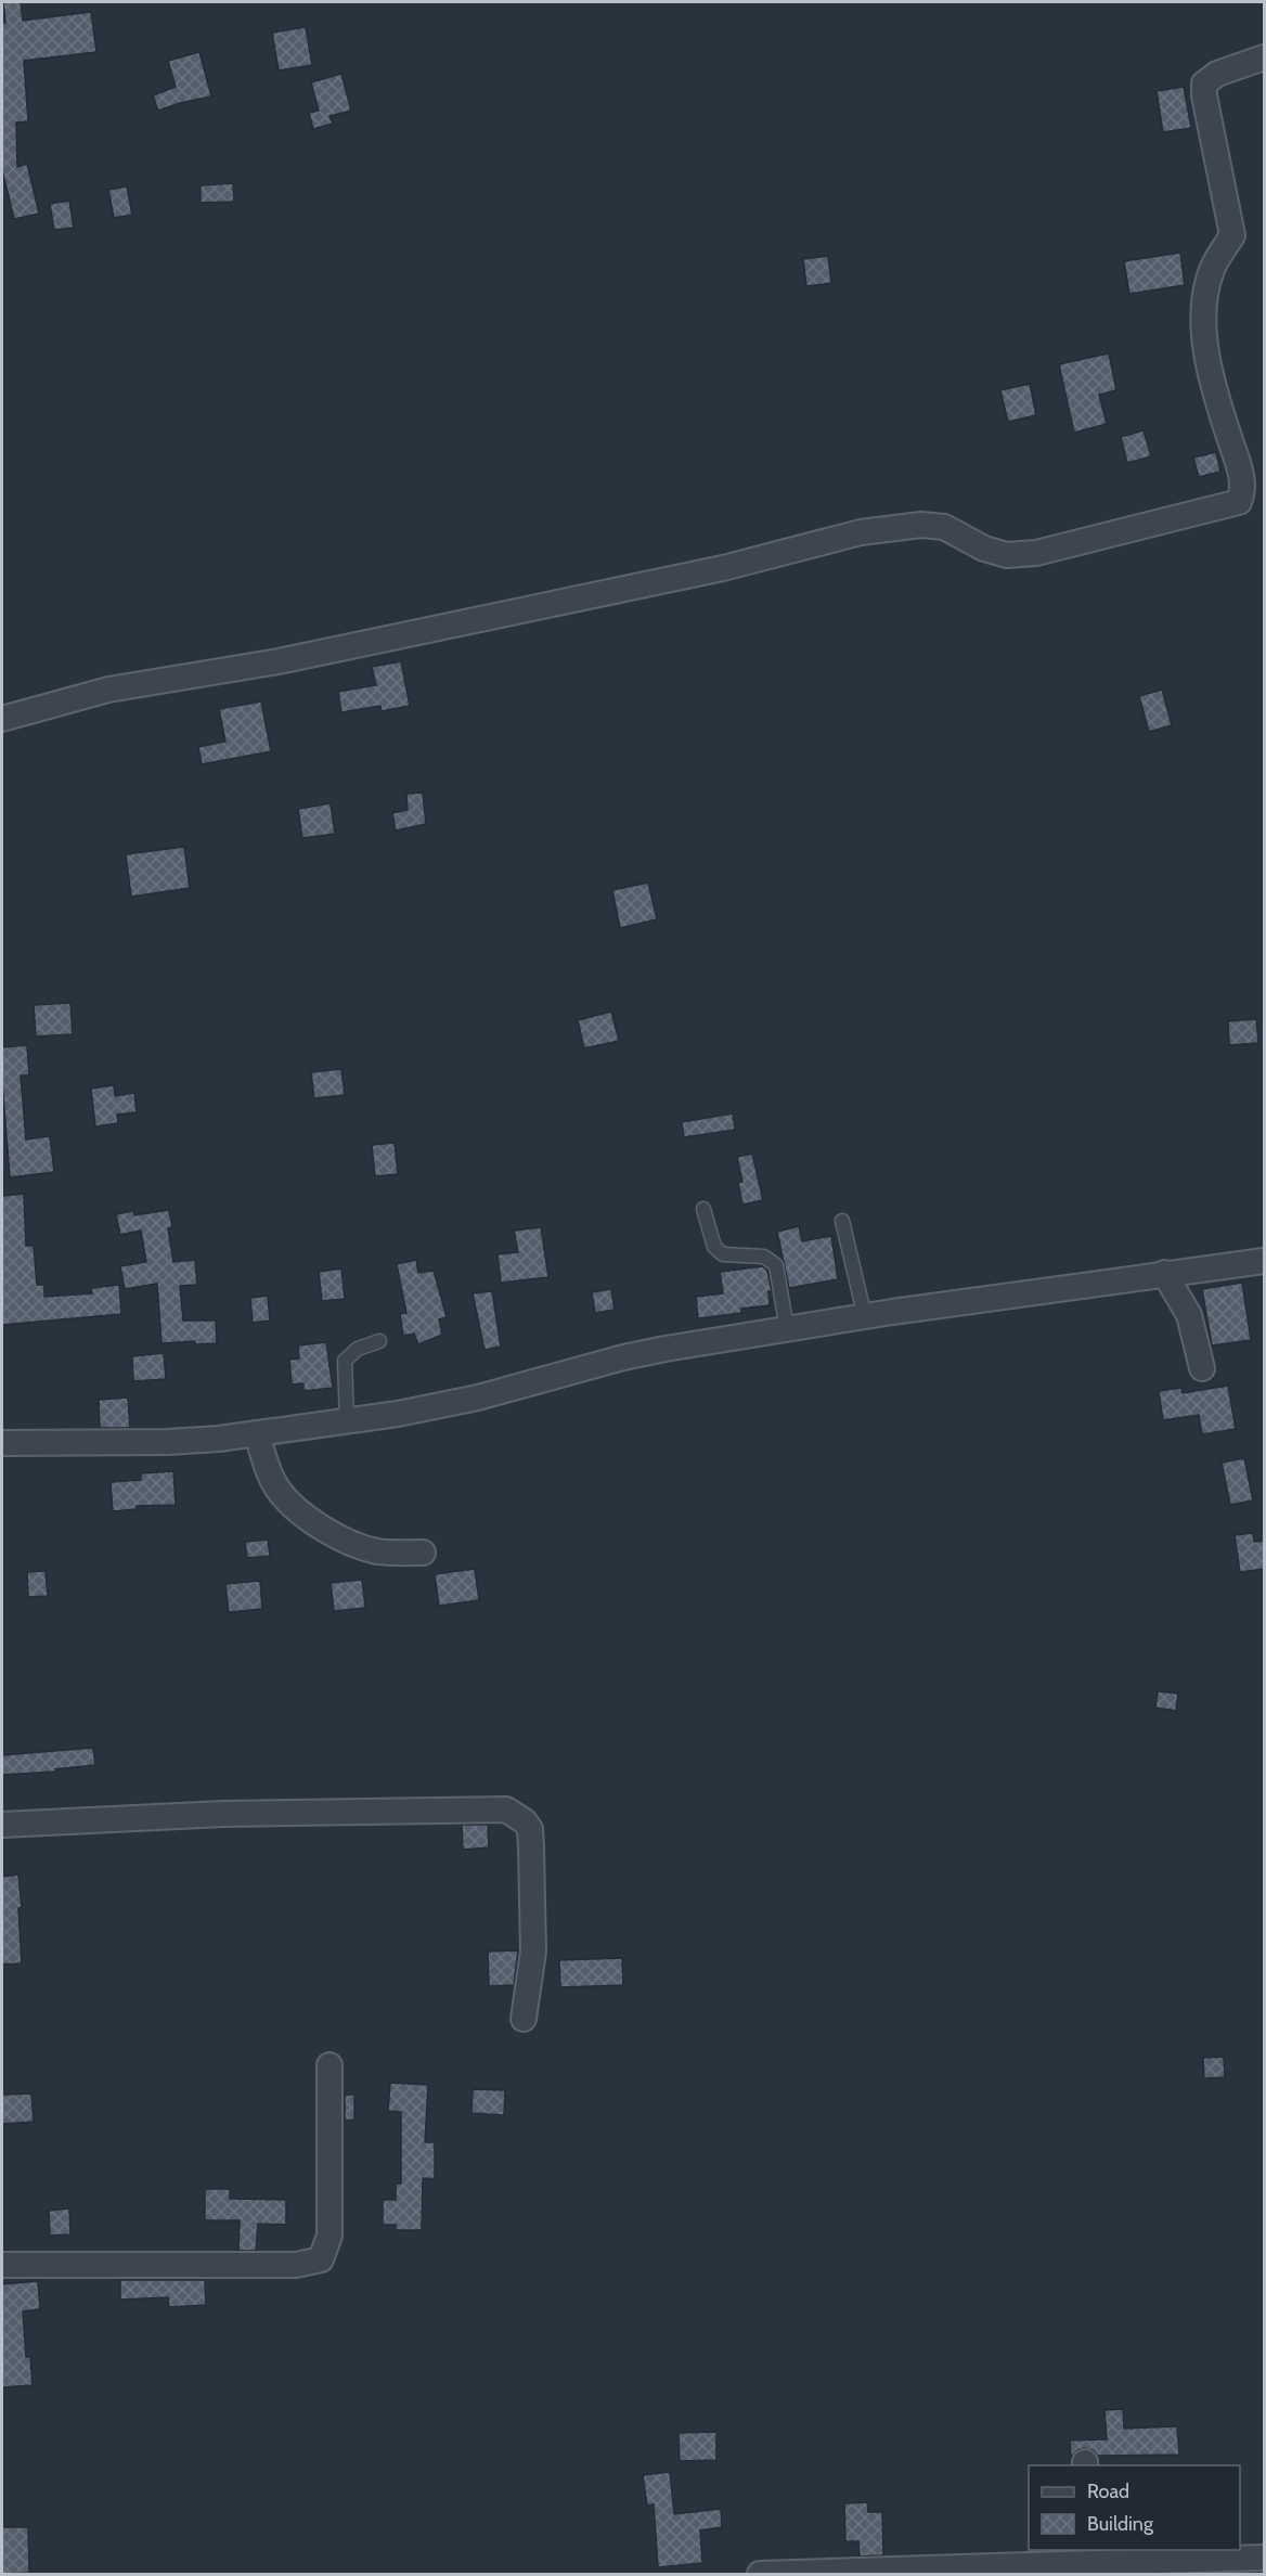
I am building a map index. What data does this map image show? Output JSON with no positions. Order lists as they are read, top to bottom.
{
  "legend": ["Road", "Building"]
}
